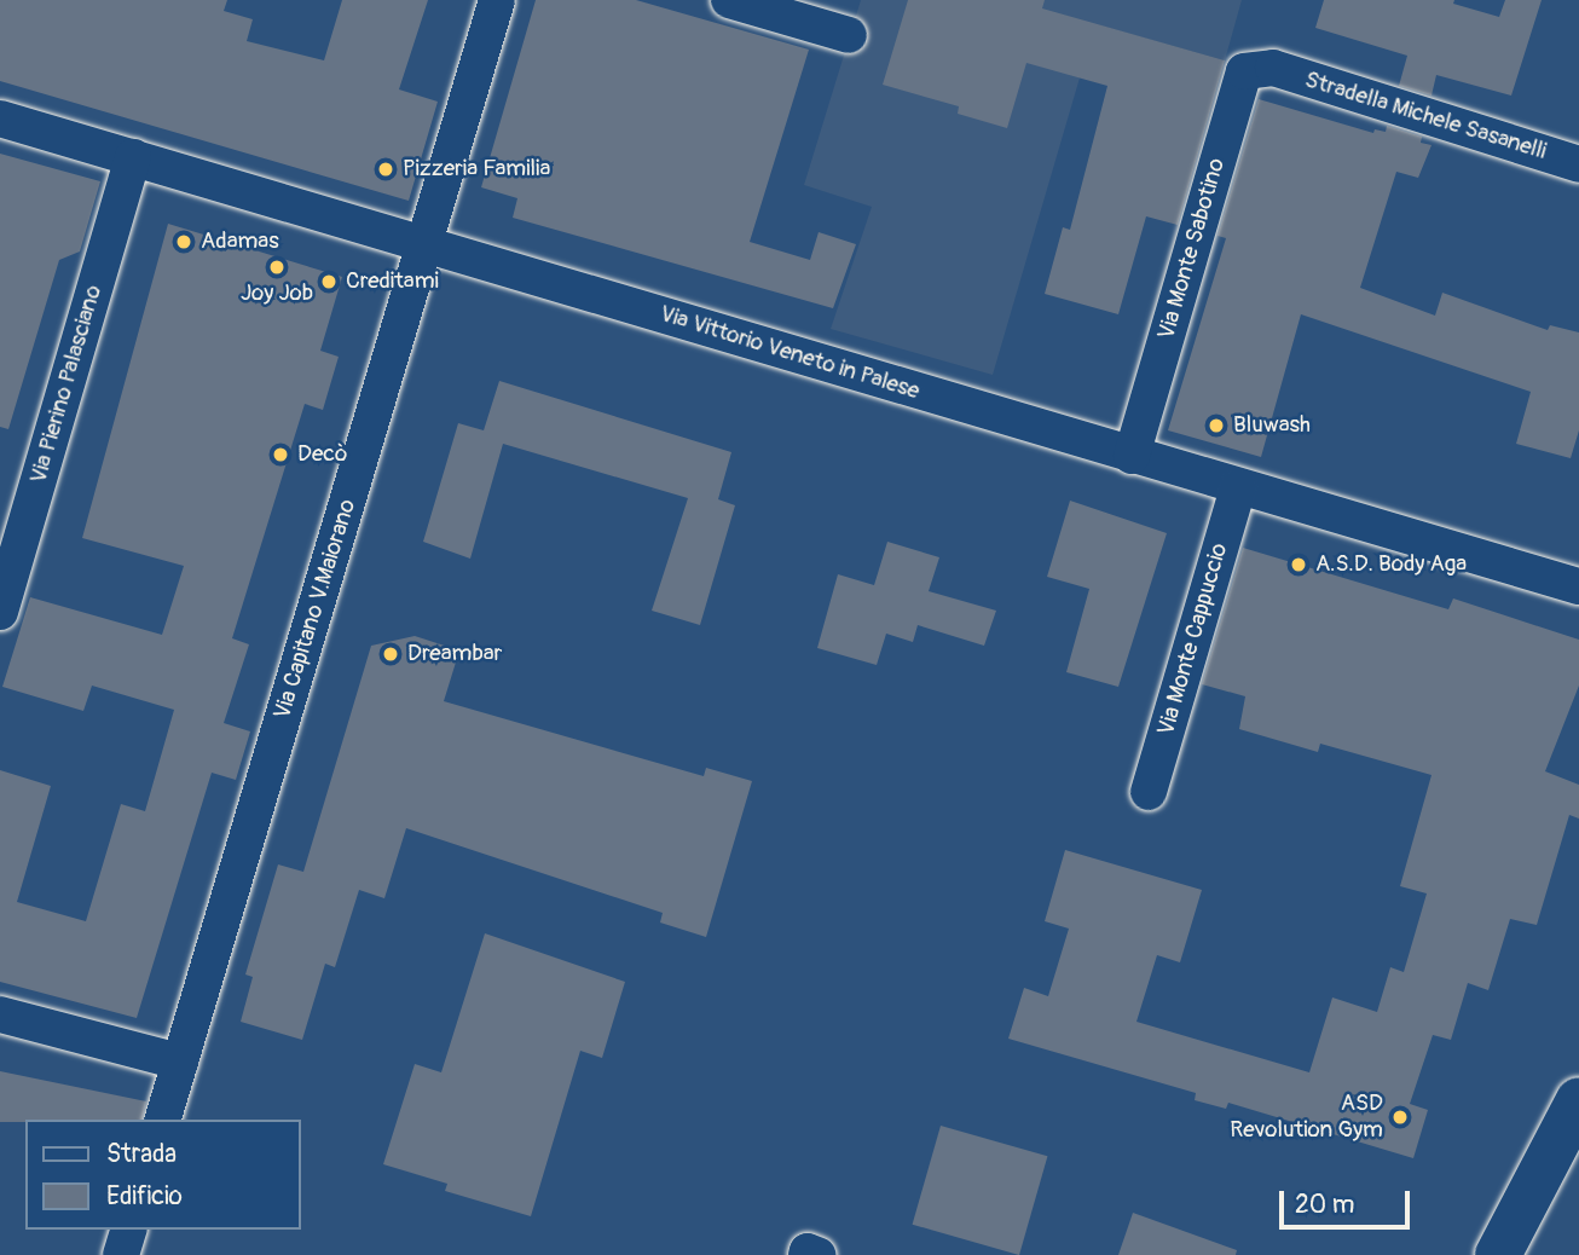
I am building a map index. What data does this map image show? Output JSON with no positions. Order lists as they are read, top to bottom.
{
  "streets": {
    "street": [
      "Stradella Michele Sasanelli",
      "Via Monte Sabotino",
      "Via Vittorio Veneto in Palese",
      "Via Pierino Palasciano",
      "Via Capitano V.Maiorano",
      "Via Monte Cappuccio"
    ]
  },
  "crossings": [
    ["Stradella Michele Sasanelli", "Via Monte Sabotino"],
    ["Via Monte Sabotino", "Via Vittorio Veneto in Palese"],
    ["Via Vittorio Veneto in Palese", "Via Pierino Palasciano"],
    ["Via Vittorio Veneto in Palese", "Via Capitano V.Maiorano"],
    ["Via Vittorio Veneto in Palese", "Via Monte Cappuccio"]
  ],
  "places": [
    "Pizzeria Familia",
    "Adamas",
    "Joy Job",
    "Creditami",
    "Bluwash",
    "Decò",
    "A.S.D. Body Aga",
    "Dreambar",
    "ASD Revolution Gym"
  ],
  "legend": ["Strada", "Edificio"],
  "scale_bar": "20 m"
}
